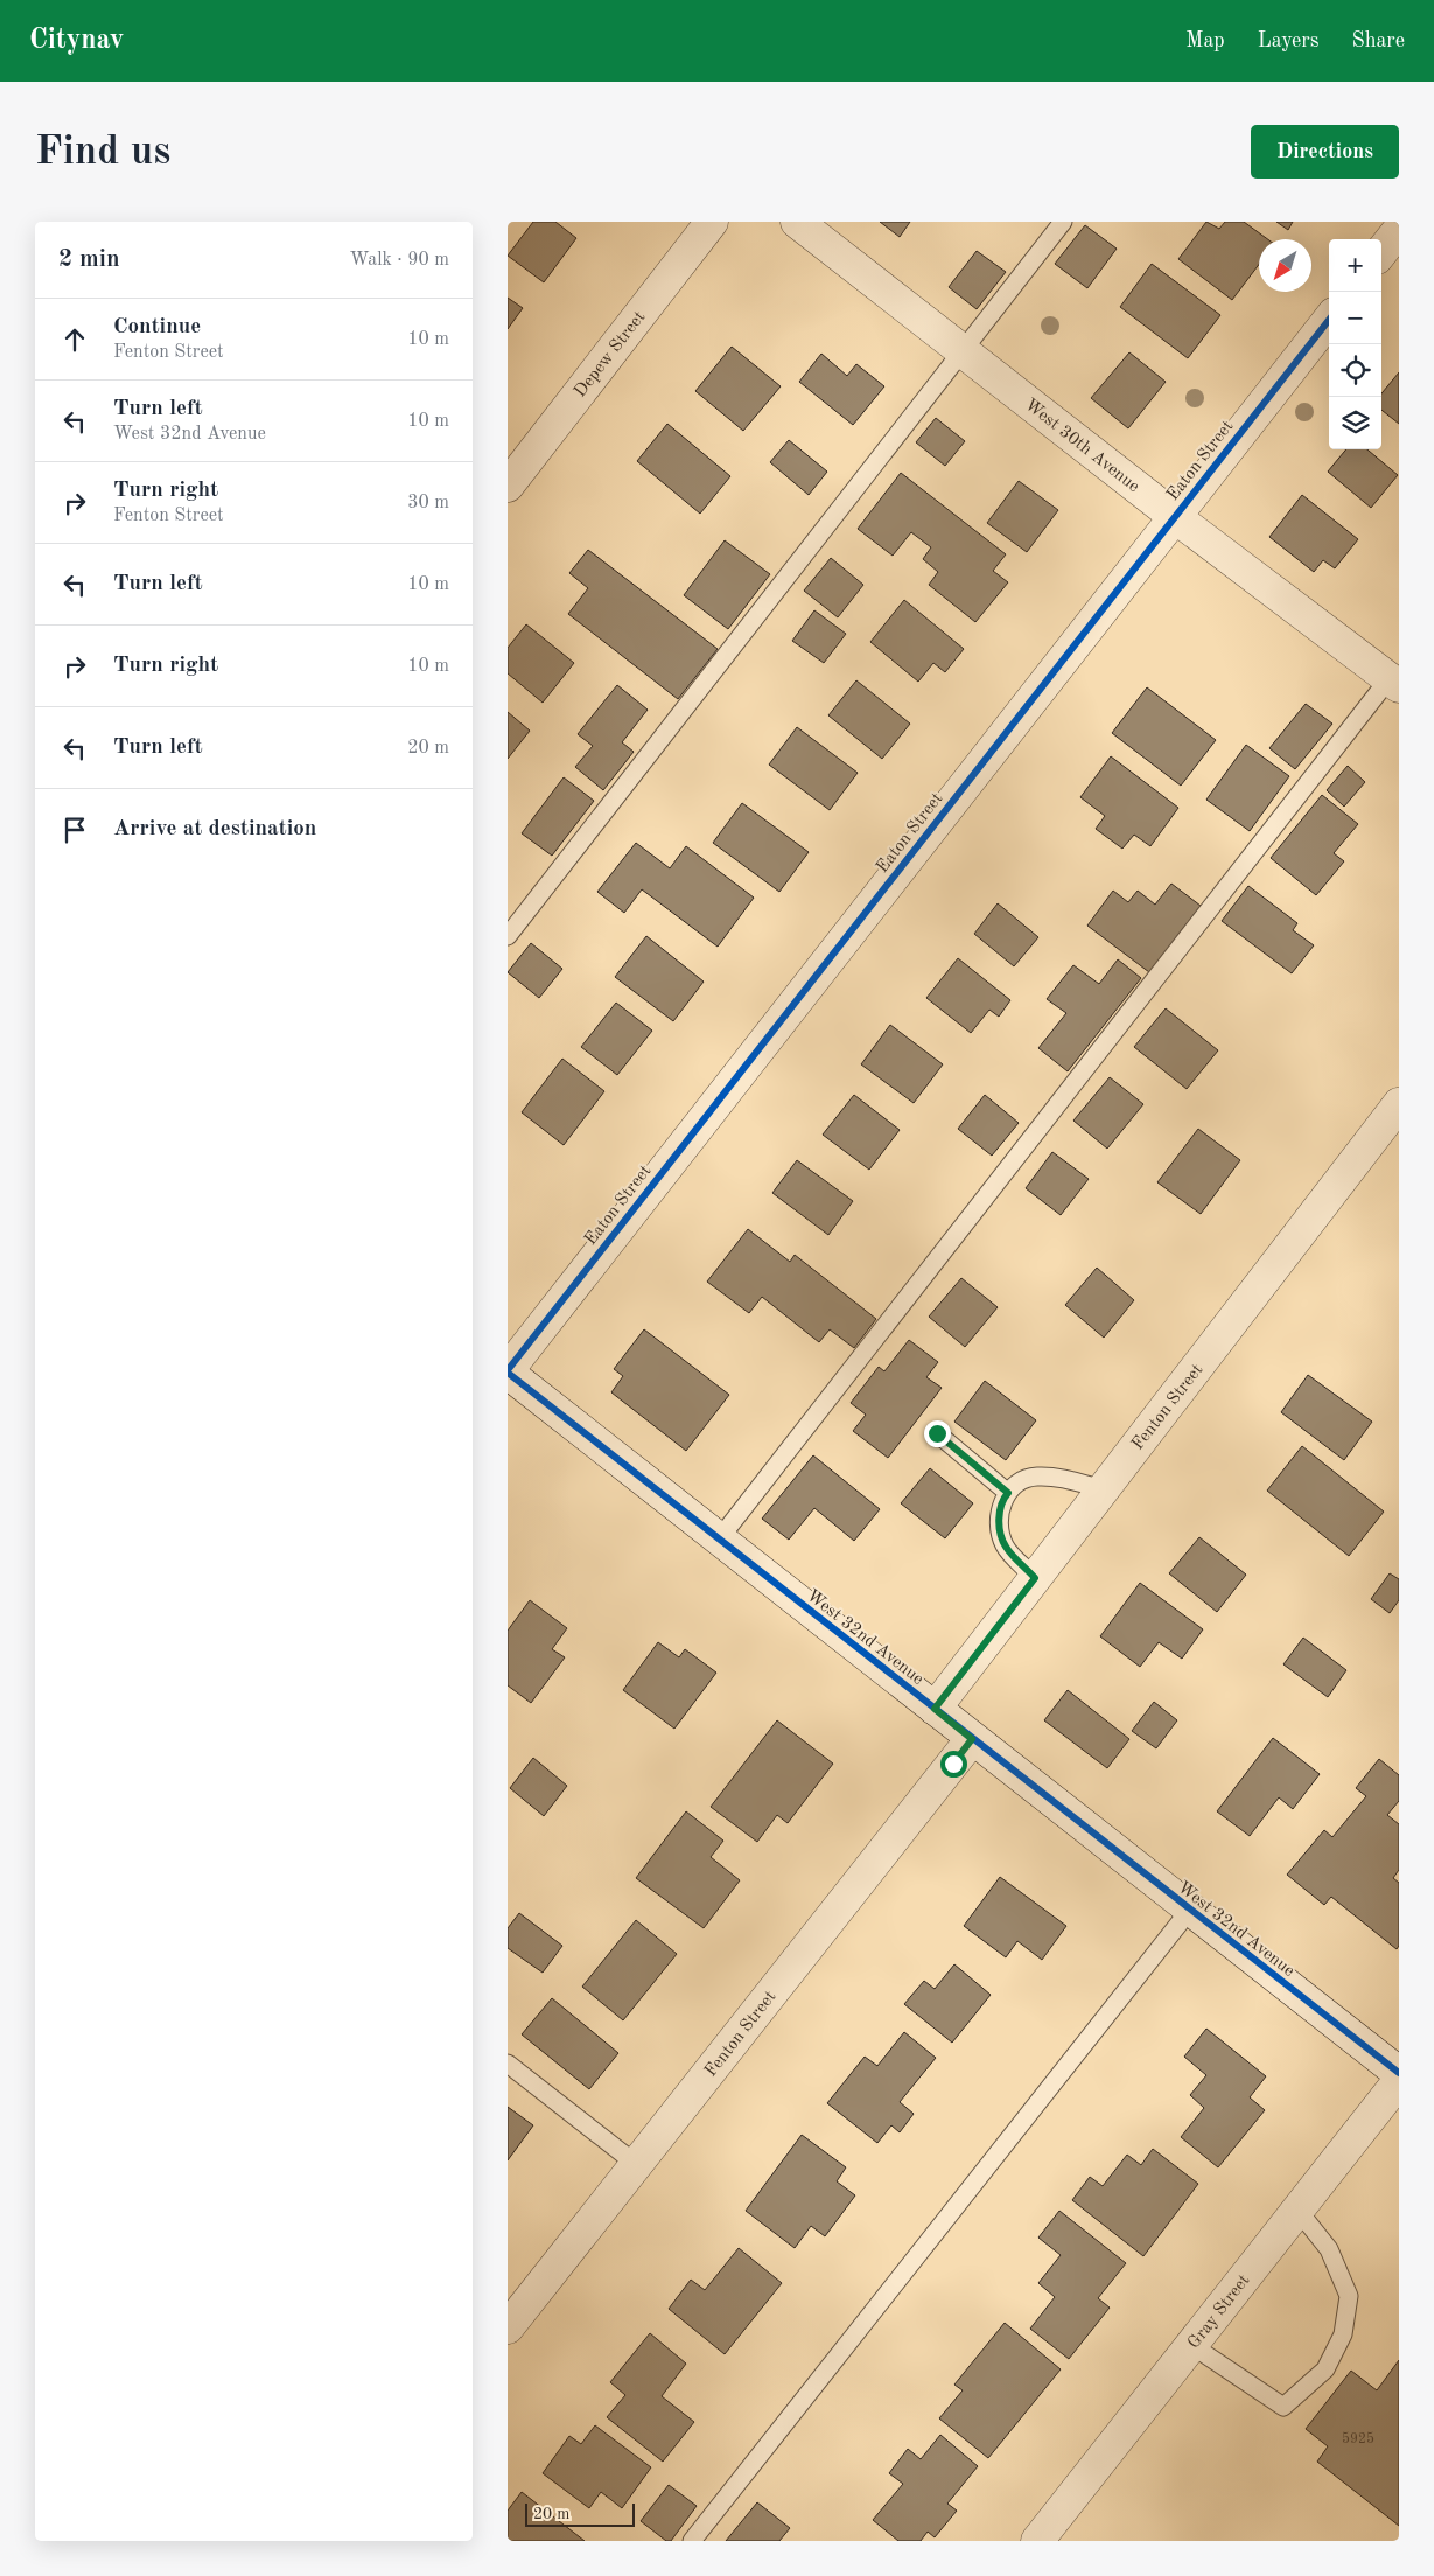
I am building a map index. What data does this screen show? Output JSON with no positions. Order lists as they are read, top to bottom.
{
  "streets": {
    "street": [
      "Depew Street",
      "West 30th Avenue",
      "Eaton Street",
      "Fenton Street",
      "West 32nd Avenue",
      "Gray Street"
    ]
  },
  "crossings": [
    ["West 30th Avenue", "Eaton Street"],
    ["Eaton Street", "West 32nd Avenue"],
    ["Fenton Street", "West 32nd Avenue"]
  ],
  "house_numbers": ["5925"],
  "scale_bar": "20 m",
  "north": "bottom left",
  "page": {
    "header": "Citynav",
    "nav": ["Map", "Layers", "Share"],
    "buttons": "Directions",
    "title": "Find us",
    "heading": ["2 min", "Walk · 90 m"],
    "map_buttons": ["+", "−"],
    "list": [
      ["Continue", "Fenton Street", "10 m"],
      ["Turn left", "West 32nd Avenue", "10 m"],
      ["Turn right", "Fenton Street", "30 m"],
      ["Turn left", "10 m"],
      ["Turn right", "10 m"],
      ["Turn left", "20 m"],
      "Arrive at destination"
    ],
    "scale": "20 m"
  }
}
